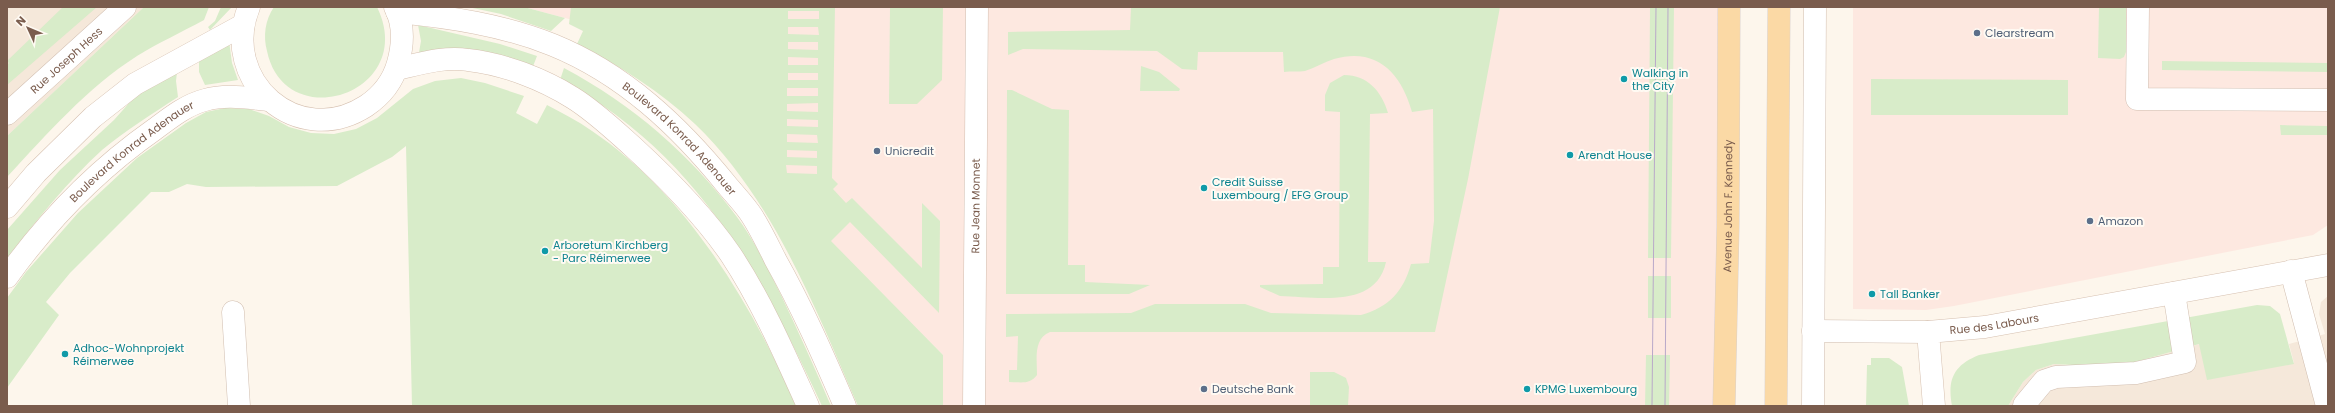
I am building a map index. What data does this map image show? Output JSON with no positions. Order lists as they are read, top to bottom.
{
  "streets": {
    "main road": [
      "Rue Joseph Hess",
      "Boulevard Konrad Adenauer",
      "Rue Jean Monnet",
      "Avenue John F. Kennedy",
      "Rue des Labours"
    ]
  },
  "places": [
    "Clearstream",
    "Walking in the City",
    "Unicredit",
    "Arendt House",
    "Credit Suisse Luxembourg / EFG Group",
    "Amazon",
    "Arboretum Kirchberg - Parc Réimerwee",
    "Tall Banker",
    "Adhoc-Wohnprojekt Réimerwee",
    "Deutsche Bank",
    "KPMG Luxembourg"
  ],
  "north": "top left"
}
